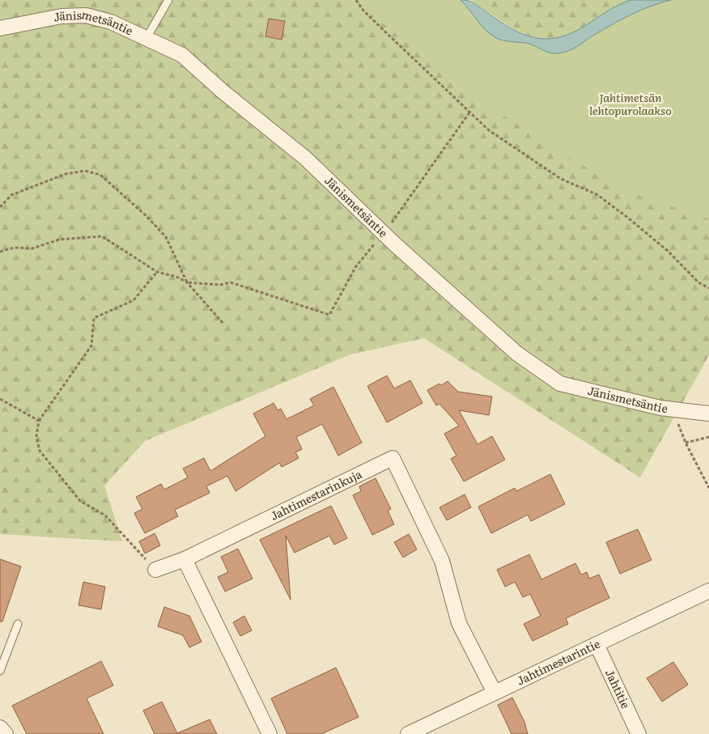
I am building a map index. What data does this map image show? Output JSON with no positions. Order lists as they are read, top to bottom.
{
  "streets": {
    "street": [
      "Jänismetsäntie",
      "Jahtimestarinkuja",
      "Jahtimestarintie",
      "Jahtitie"
    ]
  },
  "crossings": [
    ["Jahtimestarinkuja", "Jahtimestarintie"],
    ["Jahtimestarintie", "Jahtitie"]
  ],
  "parks": ["Jahtimetsän lehtopurolaakso"]
}
